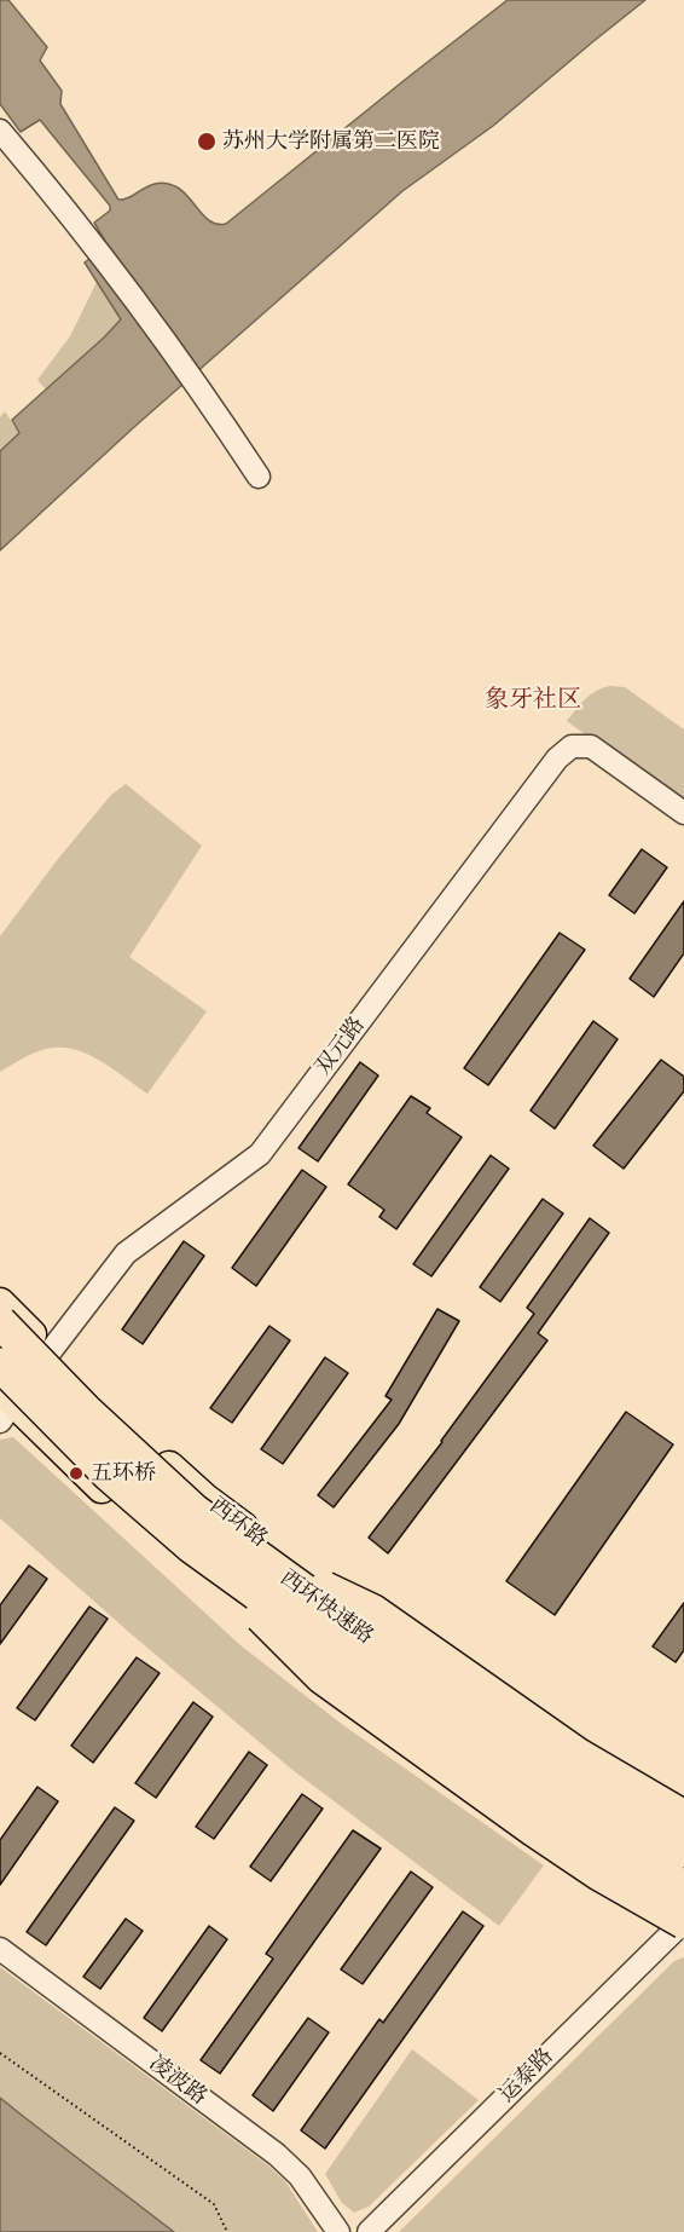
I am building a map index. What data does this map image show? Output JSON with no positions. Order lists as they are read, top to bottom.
{
  "streets": {
    "highway": ["西环快速路"],
    "main road": ["西环路"],
    "street": ["双元路", "运泰路", "凌波路"]
  },
  "crossings": [
    ["双元路", "西环路"]
  ],
  "districts": ["象牙社区"],
  "places": ["苏州大学附属第二医院", "五环桥"]
}
